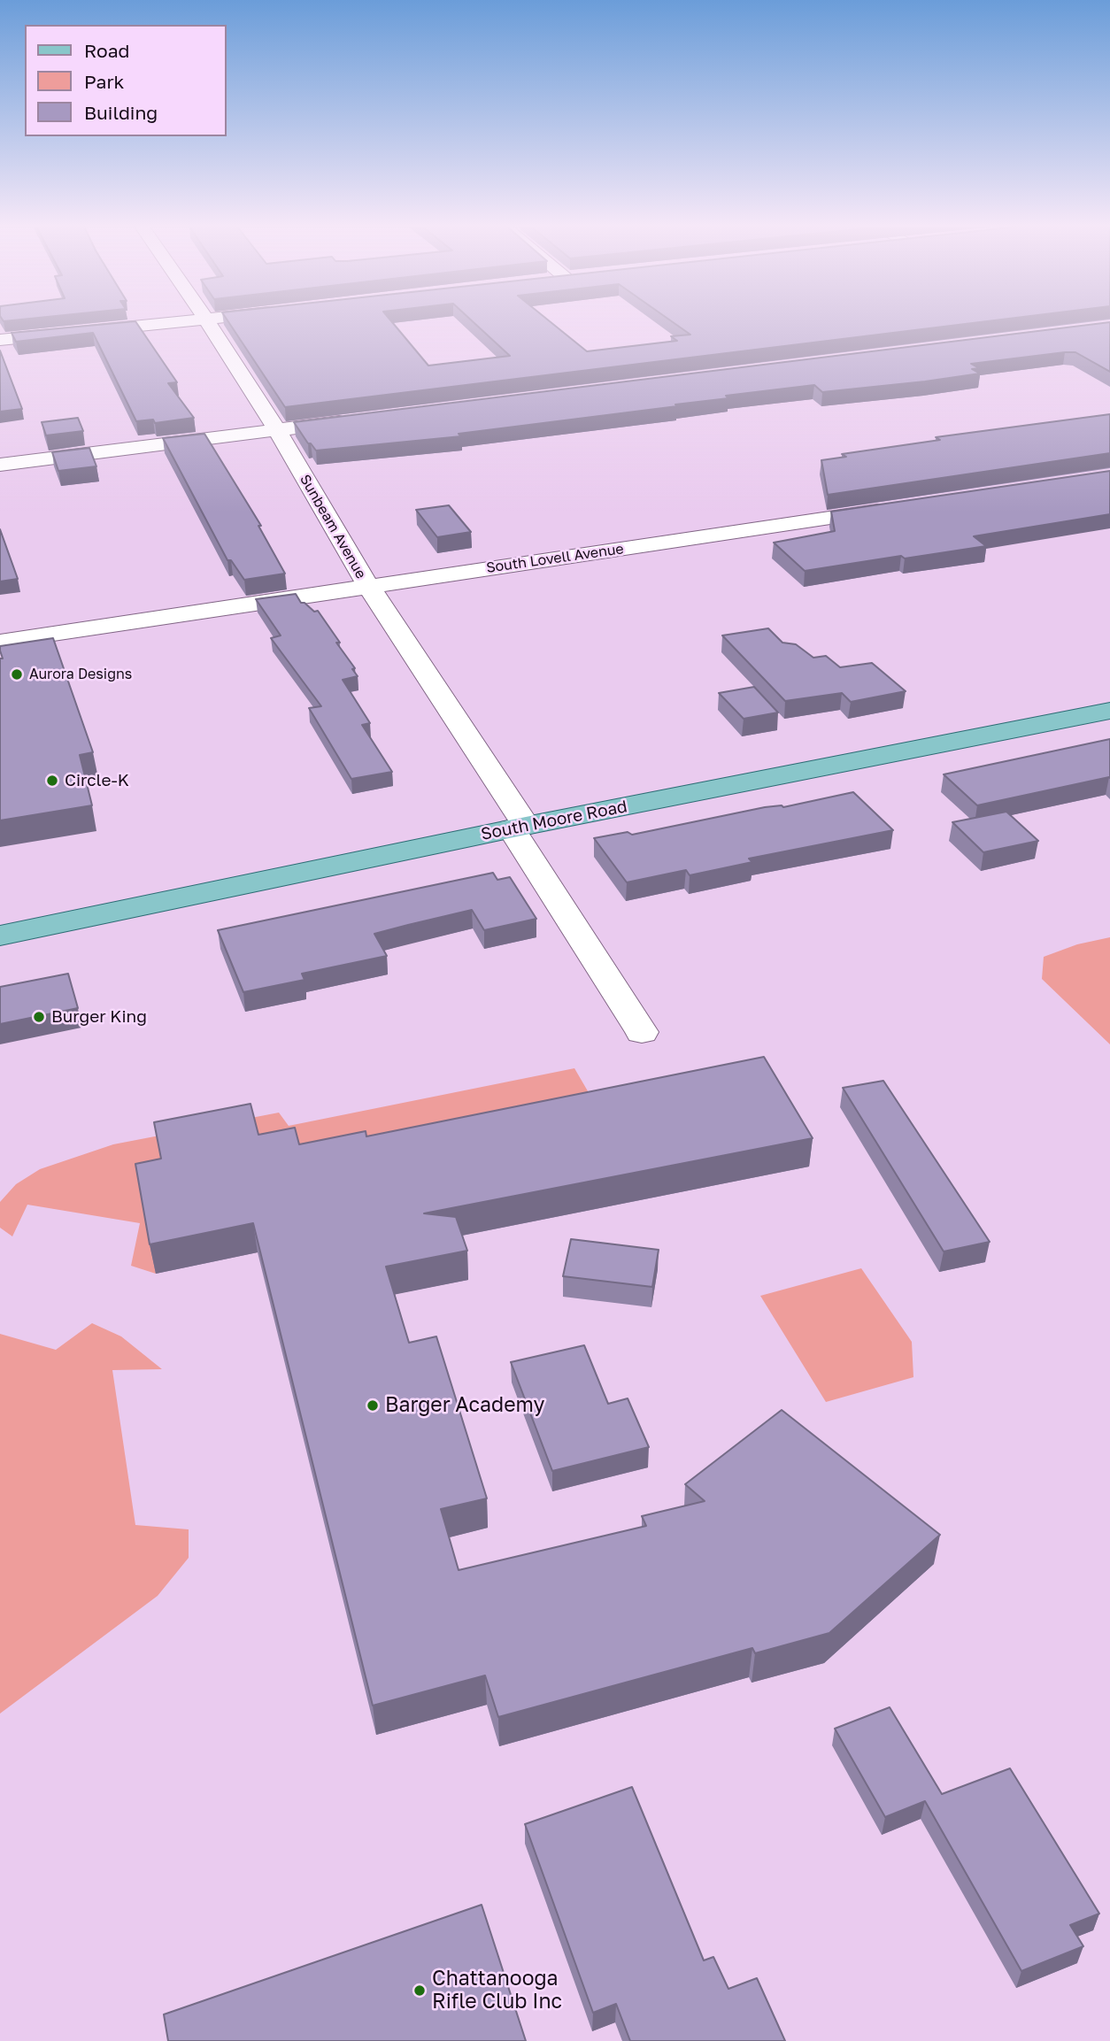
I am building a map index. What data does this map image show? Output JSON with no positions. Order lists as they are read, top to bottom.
{
  "streets": {
    "main road": ["South Moore Road"],
    "street": ["Sunbeam Avenue", "South Lovell Avenue"]
  },
  "crossings": [
    ["Sunbeam Avenue", "South Lovell Avenue"],
    ["Sunbeam Avenue", "South Moore Road"]
  ],
  "places": [
    "Aurora Designs",
    "Circle-K",
    "Burger King",
    "Barger Academy",
    "Chattanooga Rifle Club Inc"
  ],
  "legend": ["Road", "Park", "Building"]
}
